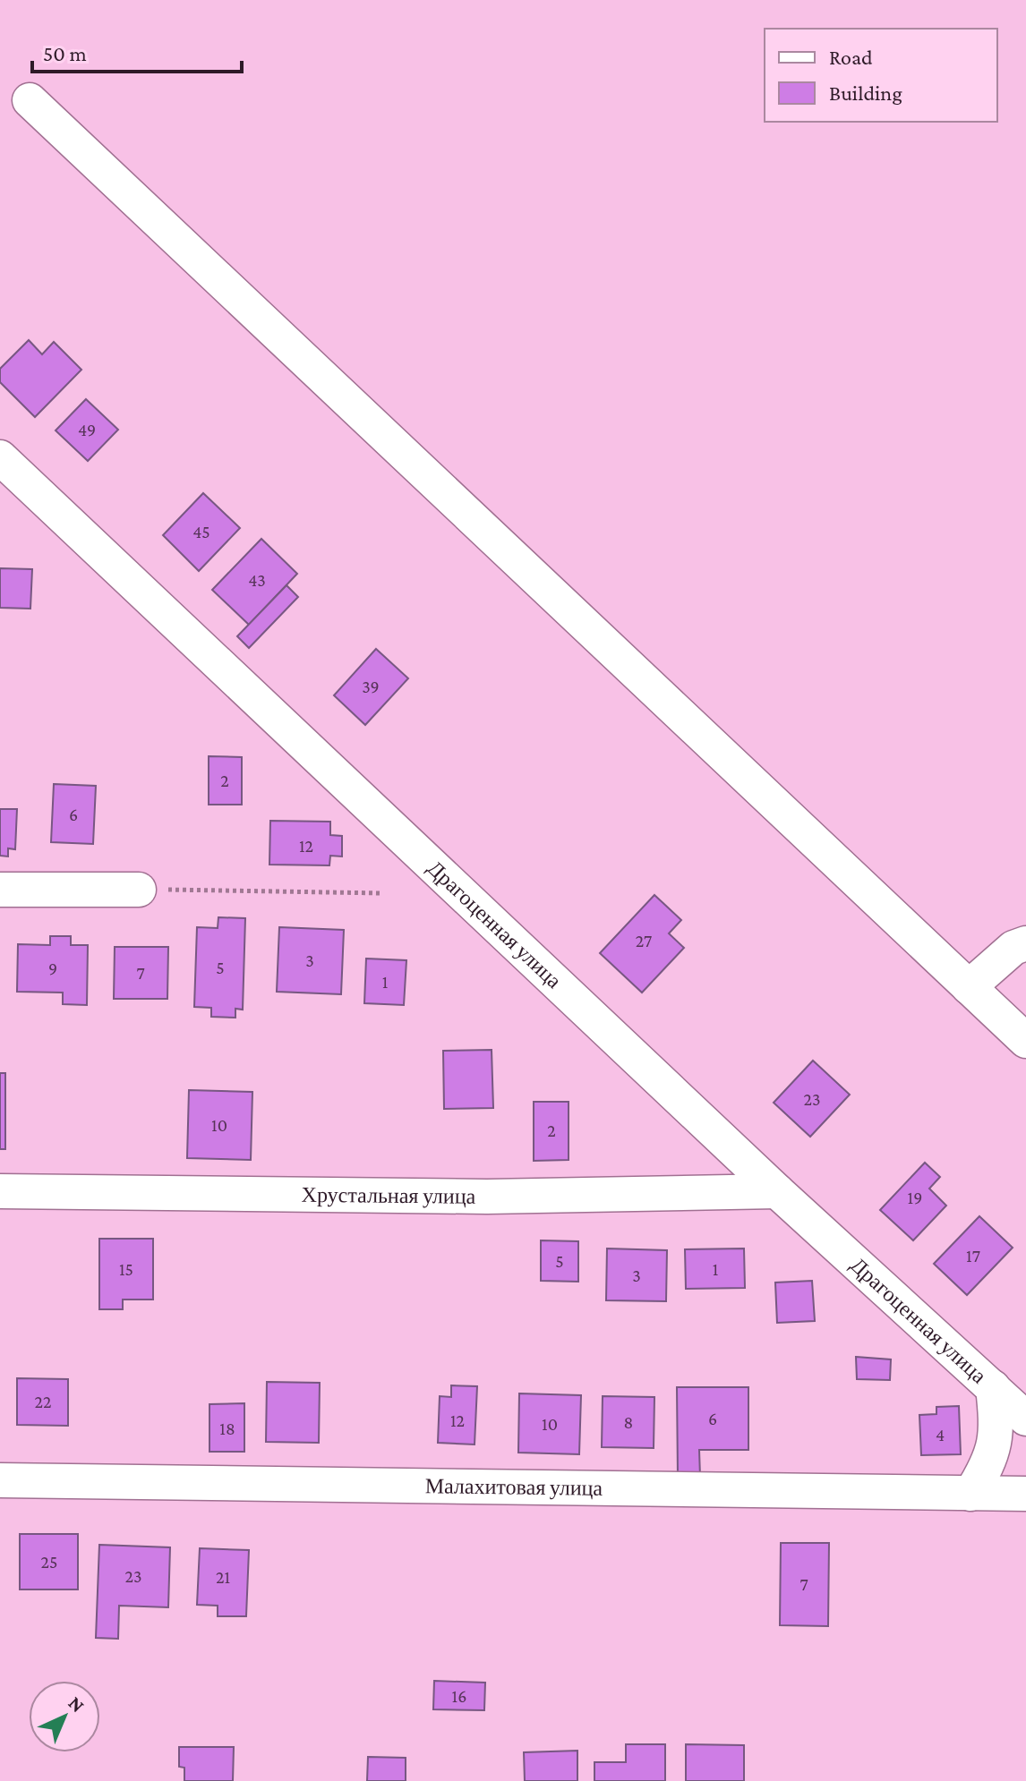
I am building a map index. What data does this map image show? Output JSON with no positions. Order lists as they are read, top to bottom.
{
  "streets": {
    "street": ["Драгоценная улица", "Хрустальная улица", "Малахитовая улица"]
  },
  "crossings": [
    ["Драгоценная улица", "Хрустальная улица"]
  ],
  "house_numbers": [
    "49",
    "45",
    "43",
    "39",
    "2",
    "6",
    "12",
    "27",
    "3",
    "5",
    "9",
    "7",
    "1",
    "23",
    "10",
    "2",
    "19",
    "17",
    "5",
    "15",
    "1",
    "3",
    "22",
    "6",
    "12",
    "8",
    "10",
    "18",
    "4",
    "25",
    "23",
    "21",
    "7",
    "16"
  ],
  "legend": ["Road", "Building"],
  "scale_bar": "50 m",
  "north": "top right"
}
